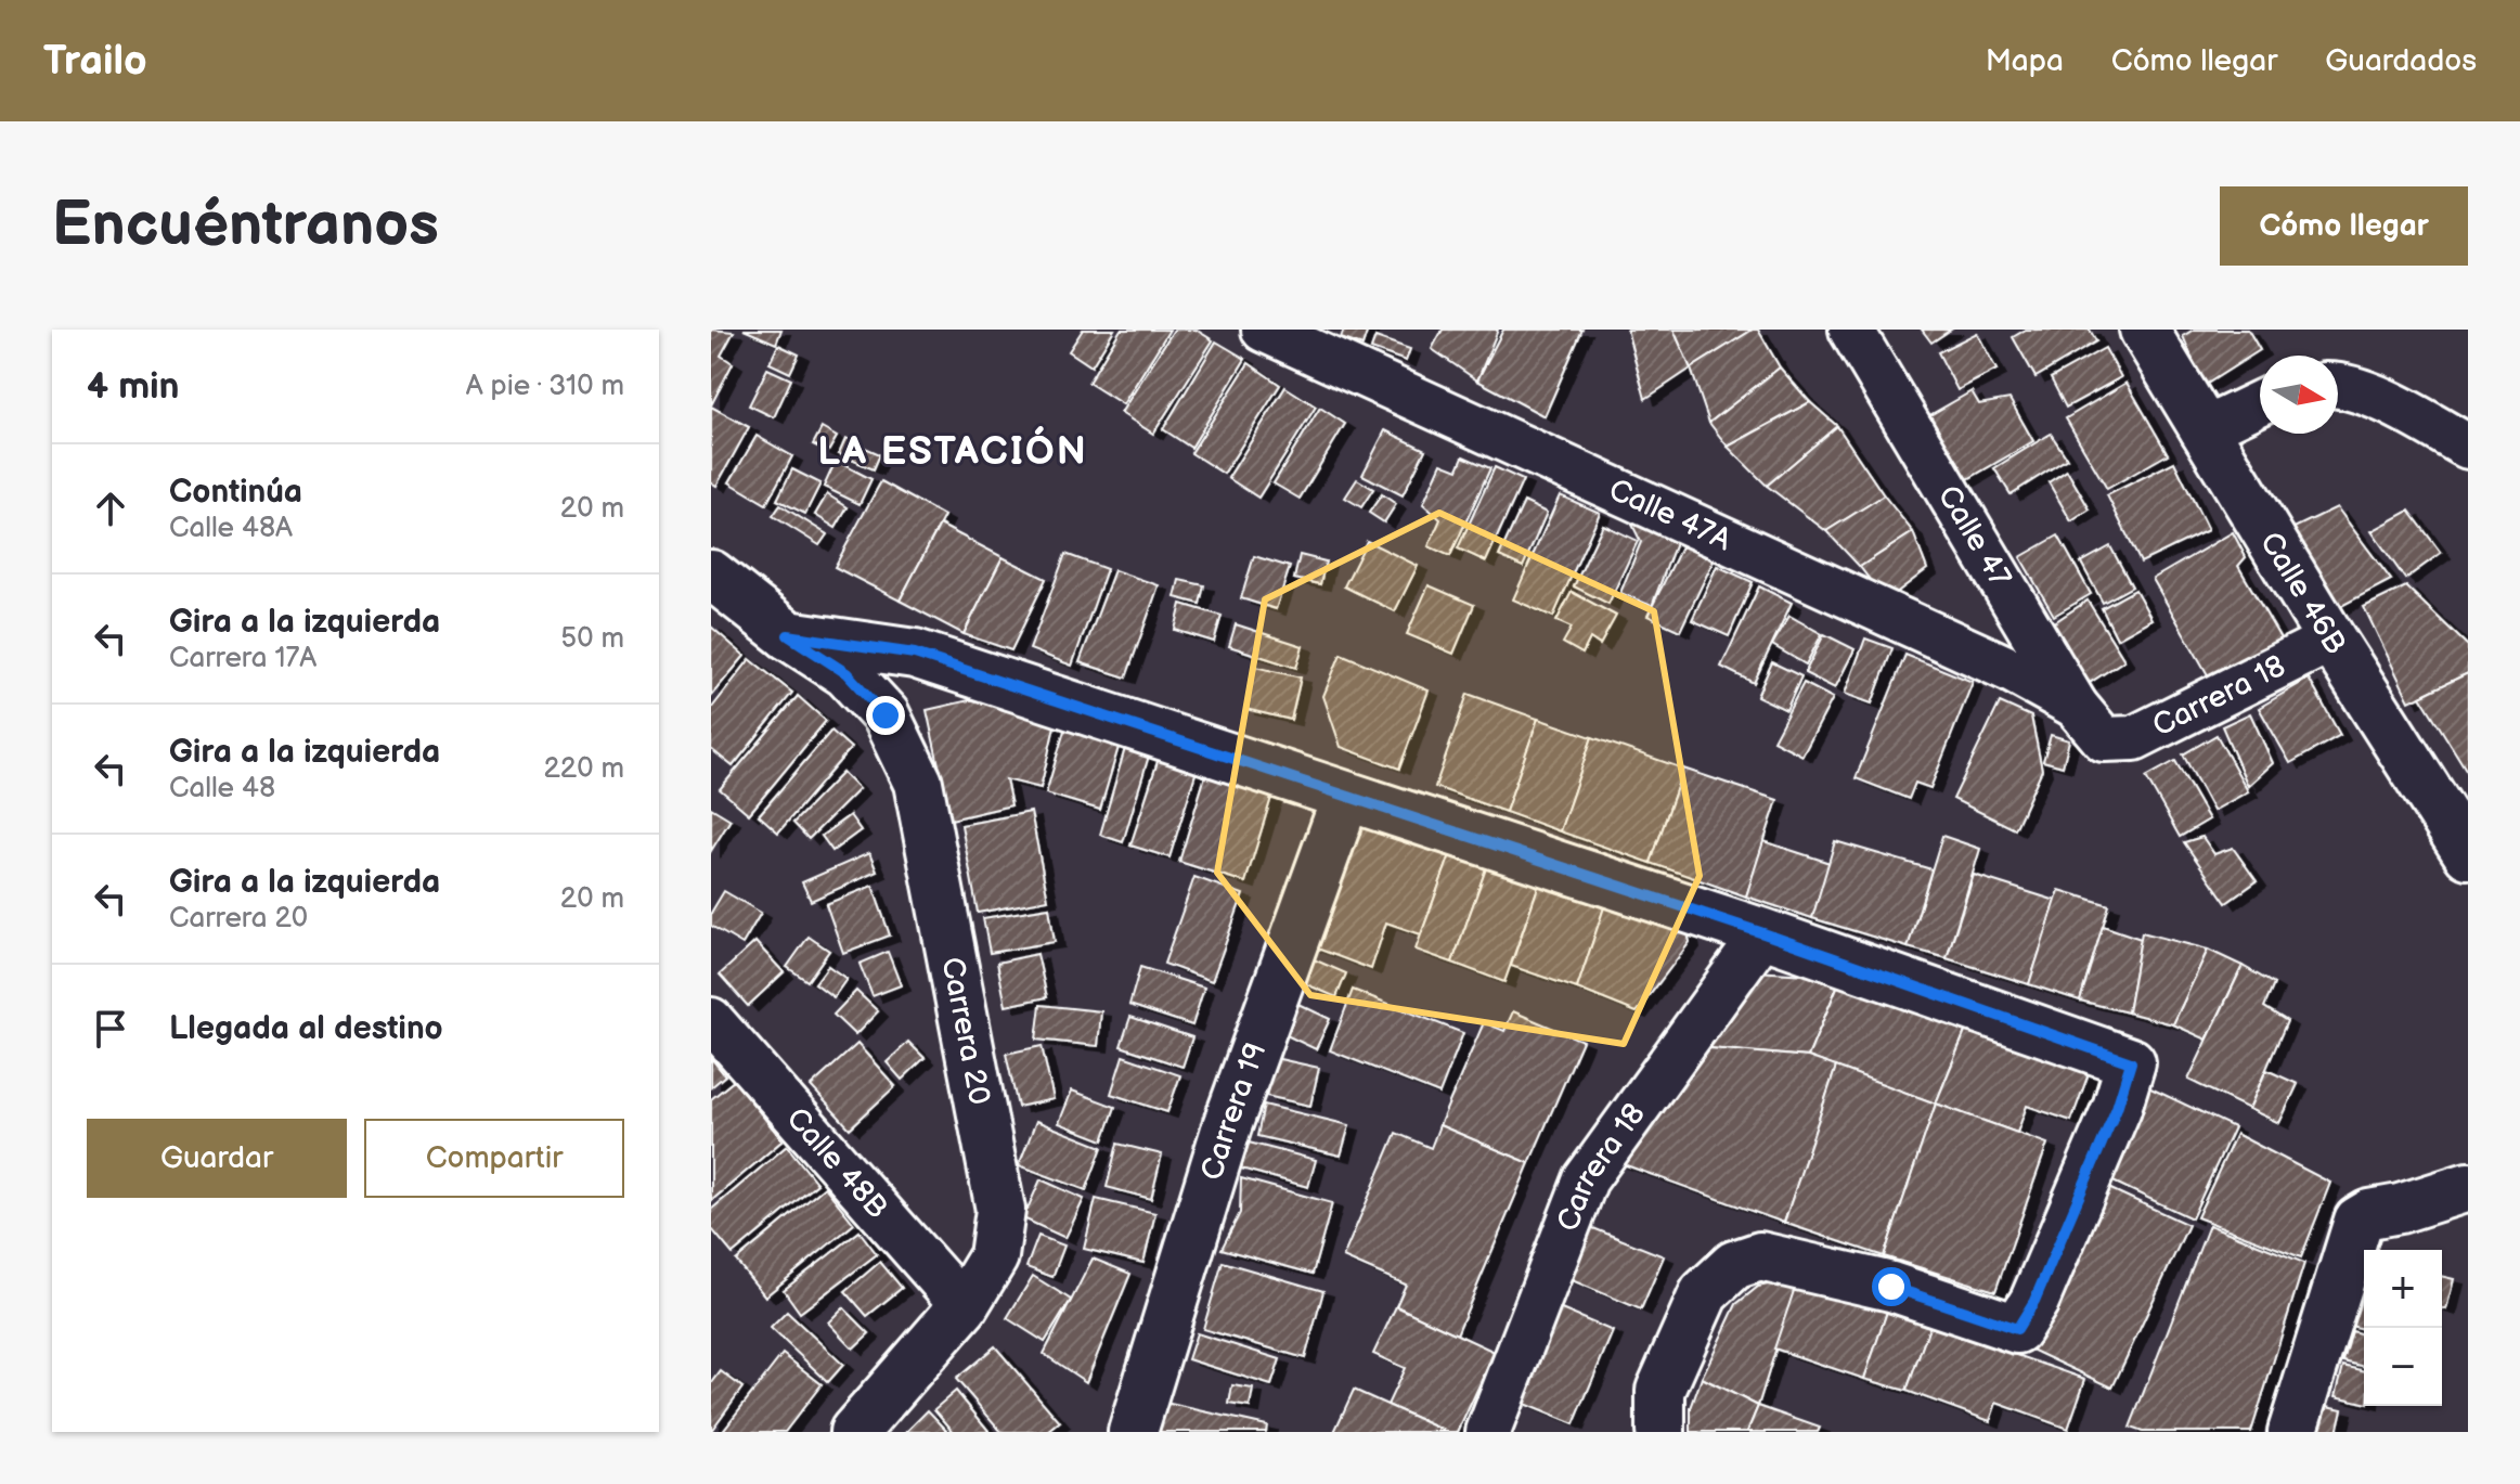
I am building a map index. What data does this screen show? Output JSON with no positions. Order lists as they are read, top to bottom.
{
  "streets": {
    "street": [
      "Calle 47A",
      "Calle 47",
      "Calle 46B",
      "Carrera 18",
      "Carrera 20",
      "Carrera 19",
      "Calle 48B"
    ]
  },
  "crossings": [
    ["Calle 47A", "Calle 47"],
    ["Calle 47", "Carrera 18"],
    ["Calle 46B", "Carrera 18"],
    ["Carrera 20", "Calle 48B"]
  ],
  "districts": ["LA ESTACIÓN"],
  "north": "right",
  "page": {
    "header": "Trailo",
    "nav": ["Mapa", "Cómo llegar", "Guardados"],
    "buttons": [
      "Cómo llegar",
      ["Guardar", "Compartir"]
    ],
    "title": "Encuéntranos",
    "heading": ["4 min", "A pie · 310 m"],
    "list": [
      ["Continúa", "Calle 48A", "20 m"],
      ["Gira a la izquierda", "Carrera 17A", "50 m"],
      ["Gira a la izquierda", "Calle 48", "220 m"],
      ["Gira a la izquierda", "Carrera 20", "20 m"],
      "Llegada al destino"
    ],
    "map_buttons": ["+", "−"]
  }
}
